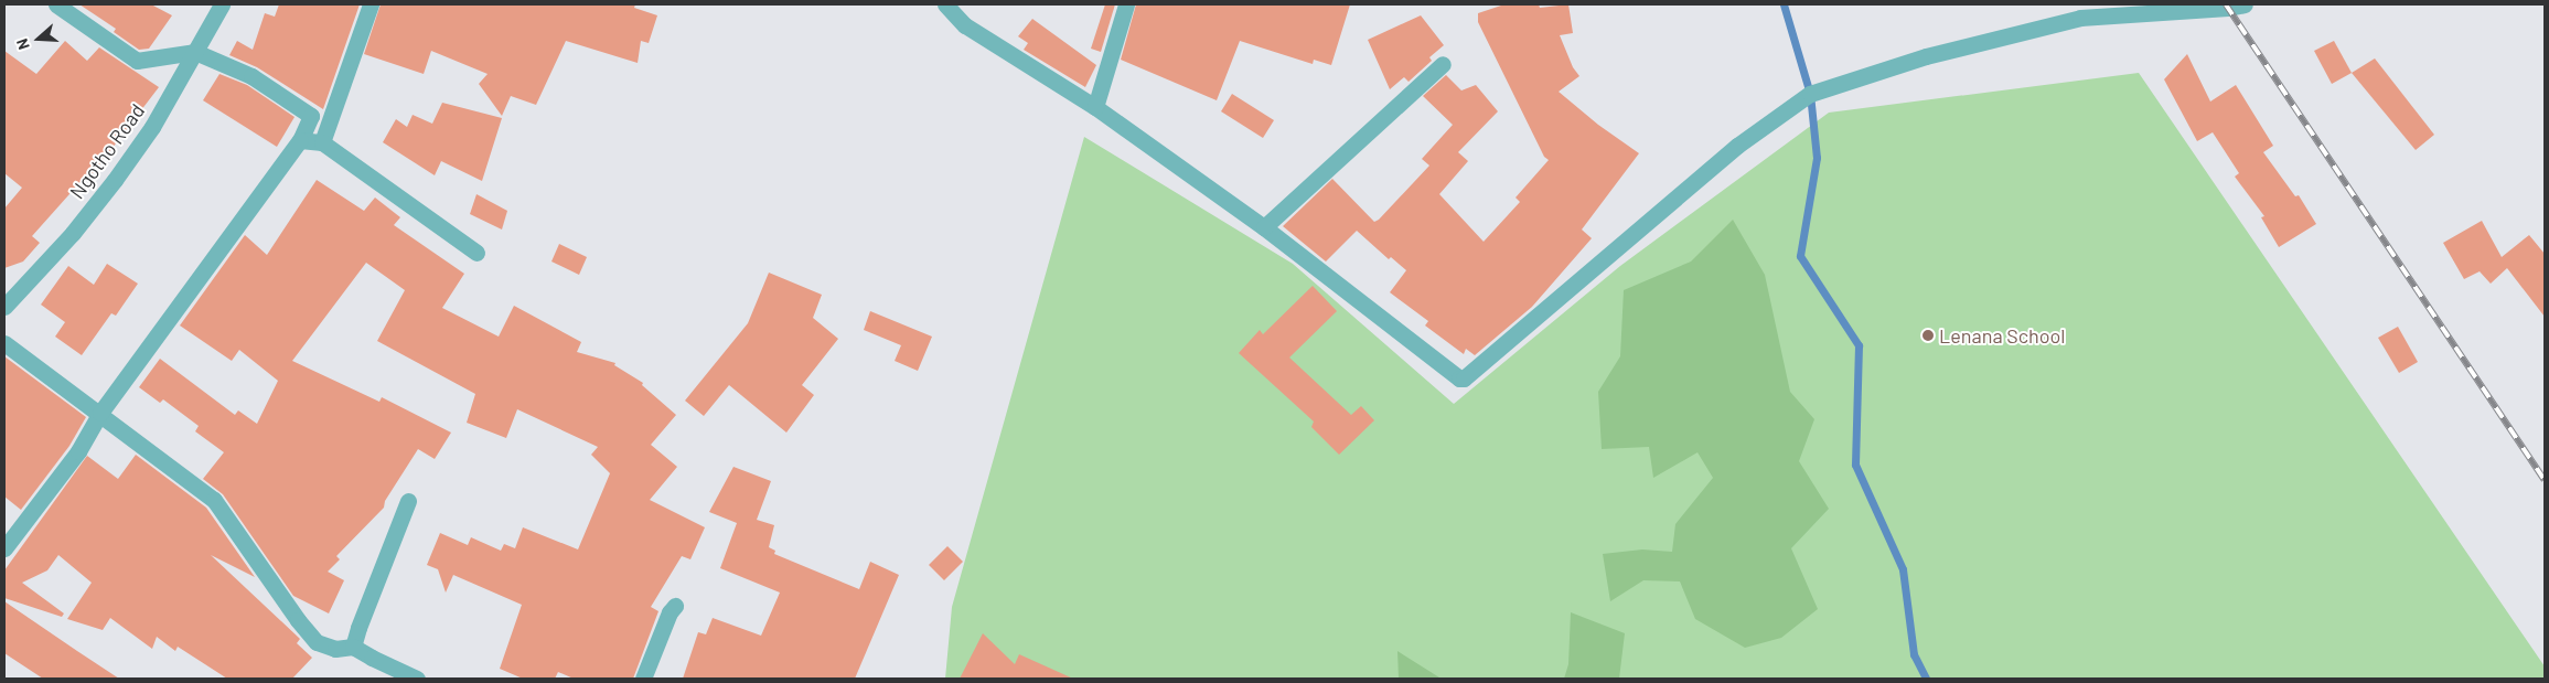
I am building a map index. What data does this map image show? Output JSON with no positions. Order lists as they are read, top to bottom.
{
  "streets": {
    "street": ["Ngotho Road"]
  },
  "places": ["Lenana School"],
  "north": "left"
}
